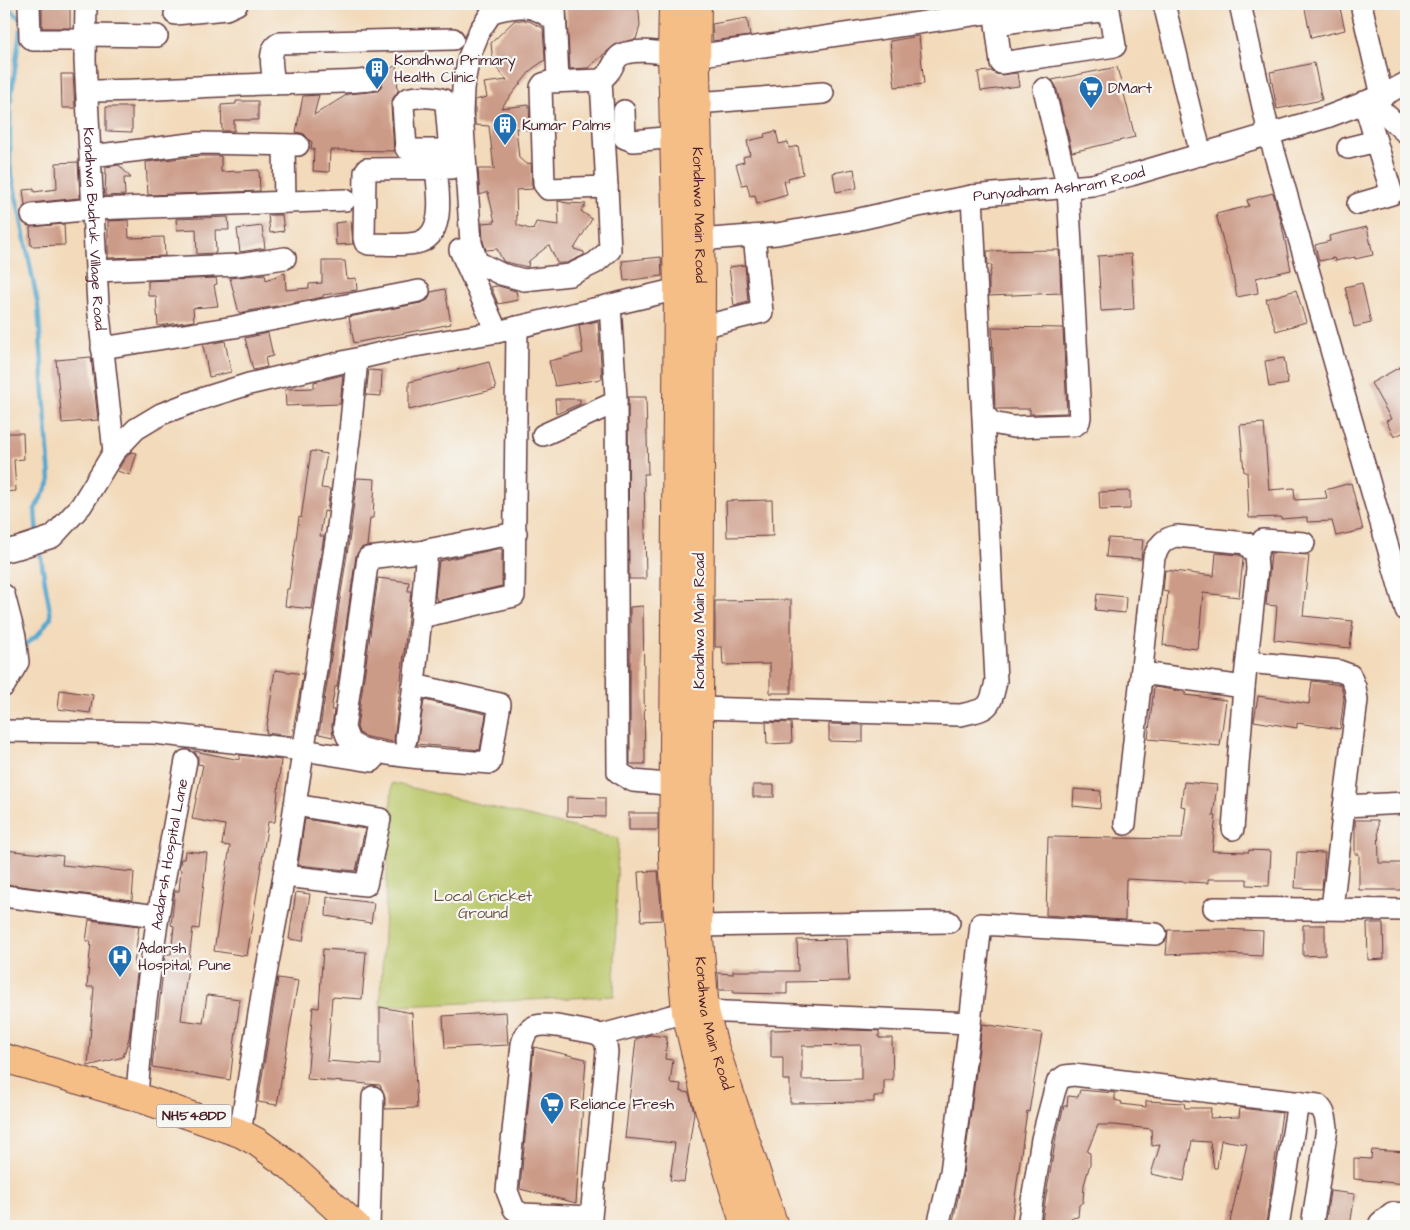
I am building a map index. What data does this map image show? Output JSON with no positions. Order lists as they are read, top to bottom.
{
  "streets": {
    "main road": ["Kondhwa Main Road", "NH548DD"],
    "street": ["Punyadham Ashram Road", "Kondhwa Budruk Village Road", "Aadarsh Hospital Lane"]
  },
  "crossings": [
    ["Punyadham Ashram Road", "Kondhwa Main Road"],
    ["Aadarsh Hospital Lane", "NH548DD"]
  ],
  "parks": ["Local Cricket Ground"],
  "places": {
    "building": ["Kondhwa Primary Health Clinic", "Kumar Palms"],
    "supermarket": ["DMart", "Reliance Fresh"],
    "hospital": ["Adarsh Hospital, Pune"]
  }
}
